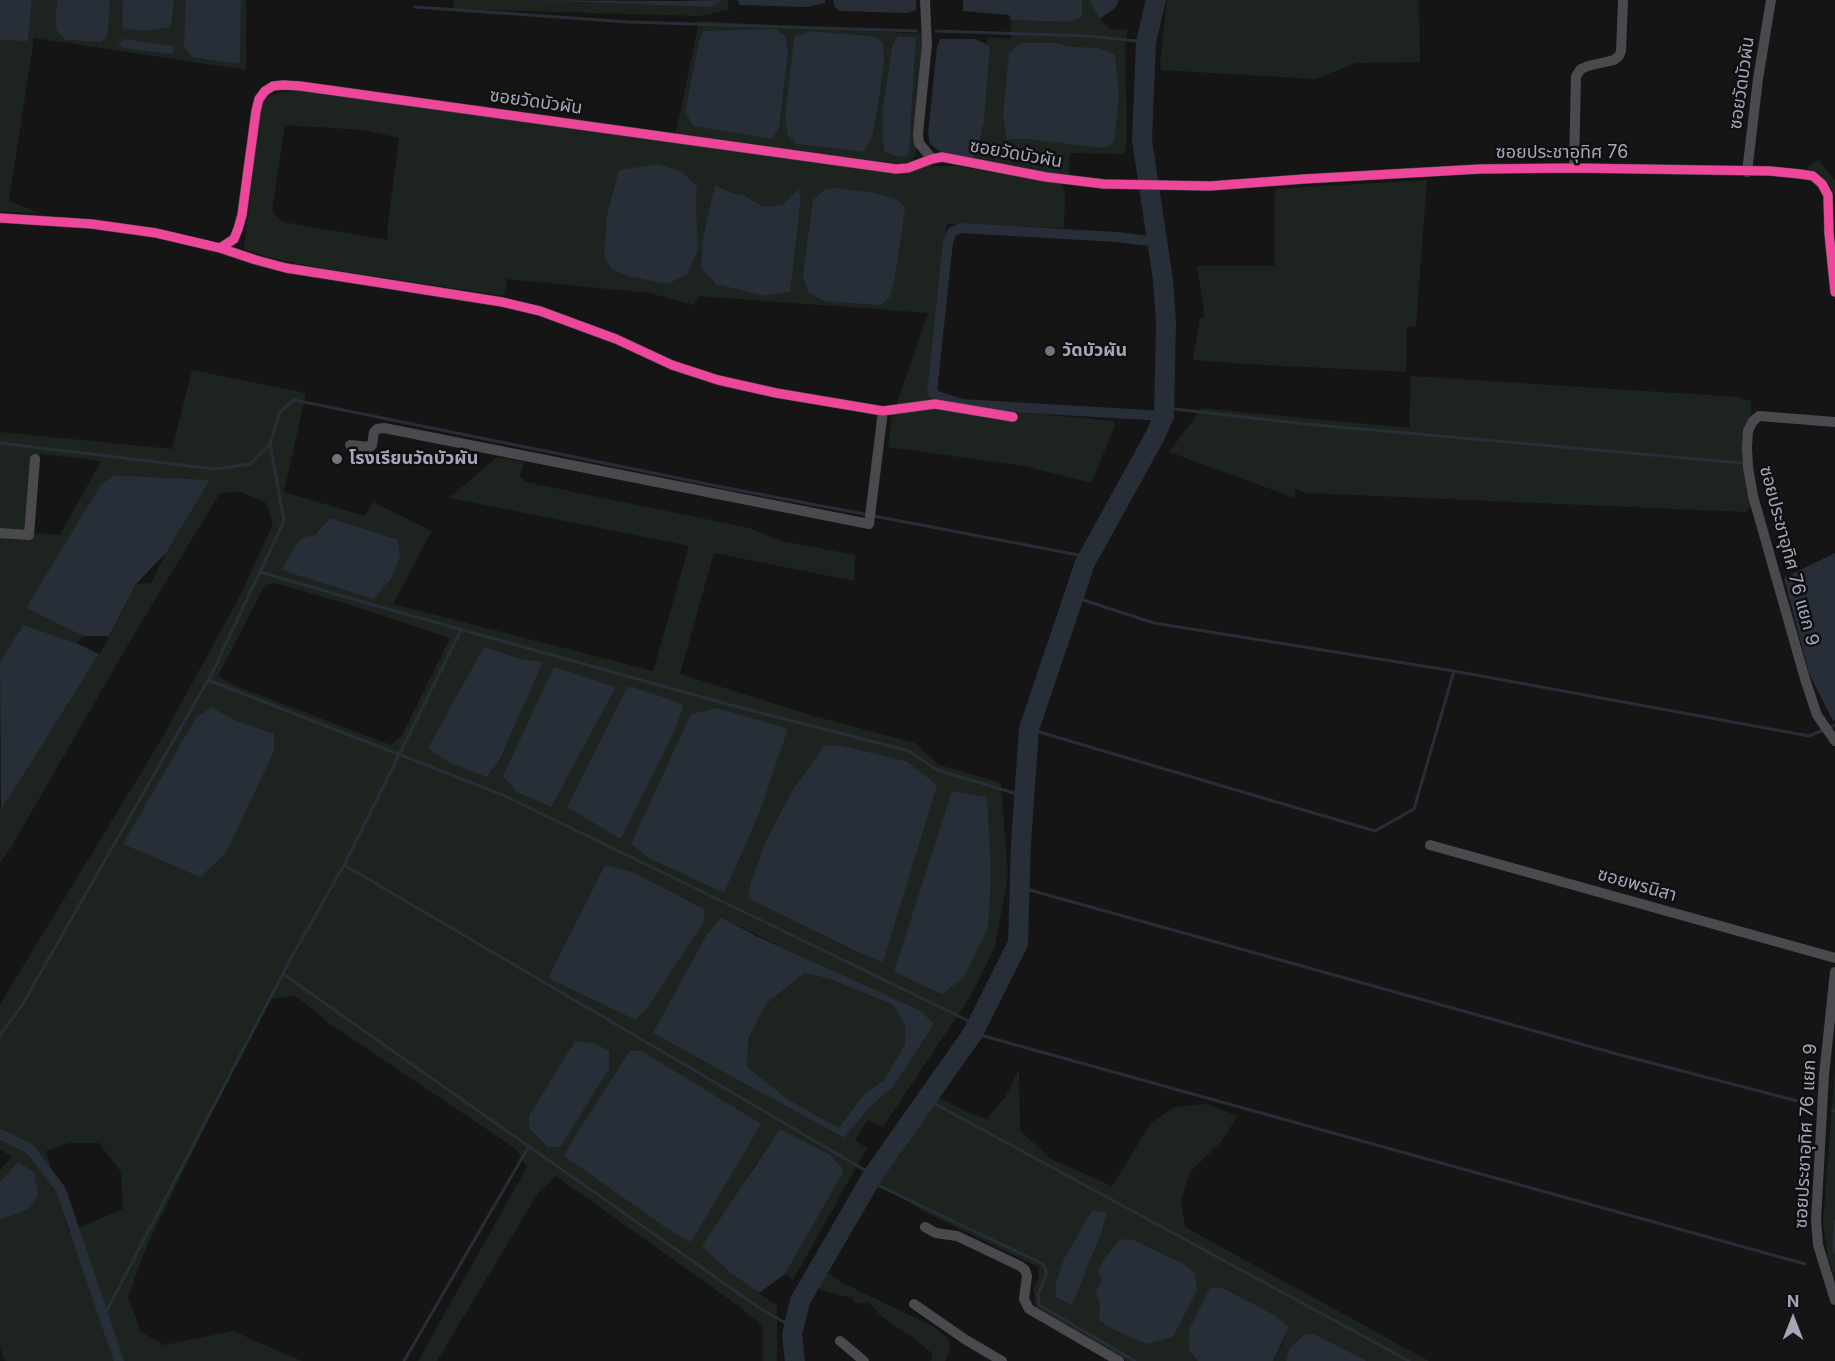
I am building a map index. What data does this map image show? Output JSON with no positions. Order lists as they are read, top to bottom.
{
  "streets": {
    "street": [
      "ซอยวัดบัวผัน",
      "ซอยประชาอุทิศ 76",
      "ซอยประชาอุทิศ 76 แยก 9",
      "ซอยพรนิสา"
    ]
  },
  "crossings": [
    ["ซอยวัดบัวผัน", "ซอยประชาอุทิศ 76"]
  ],
  "places": ["วัดบัวผัน", "โรงเรียนวัดบัวผัน"],
  "north": "top"
}
